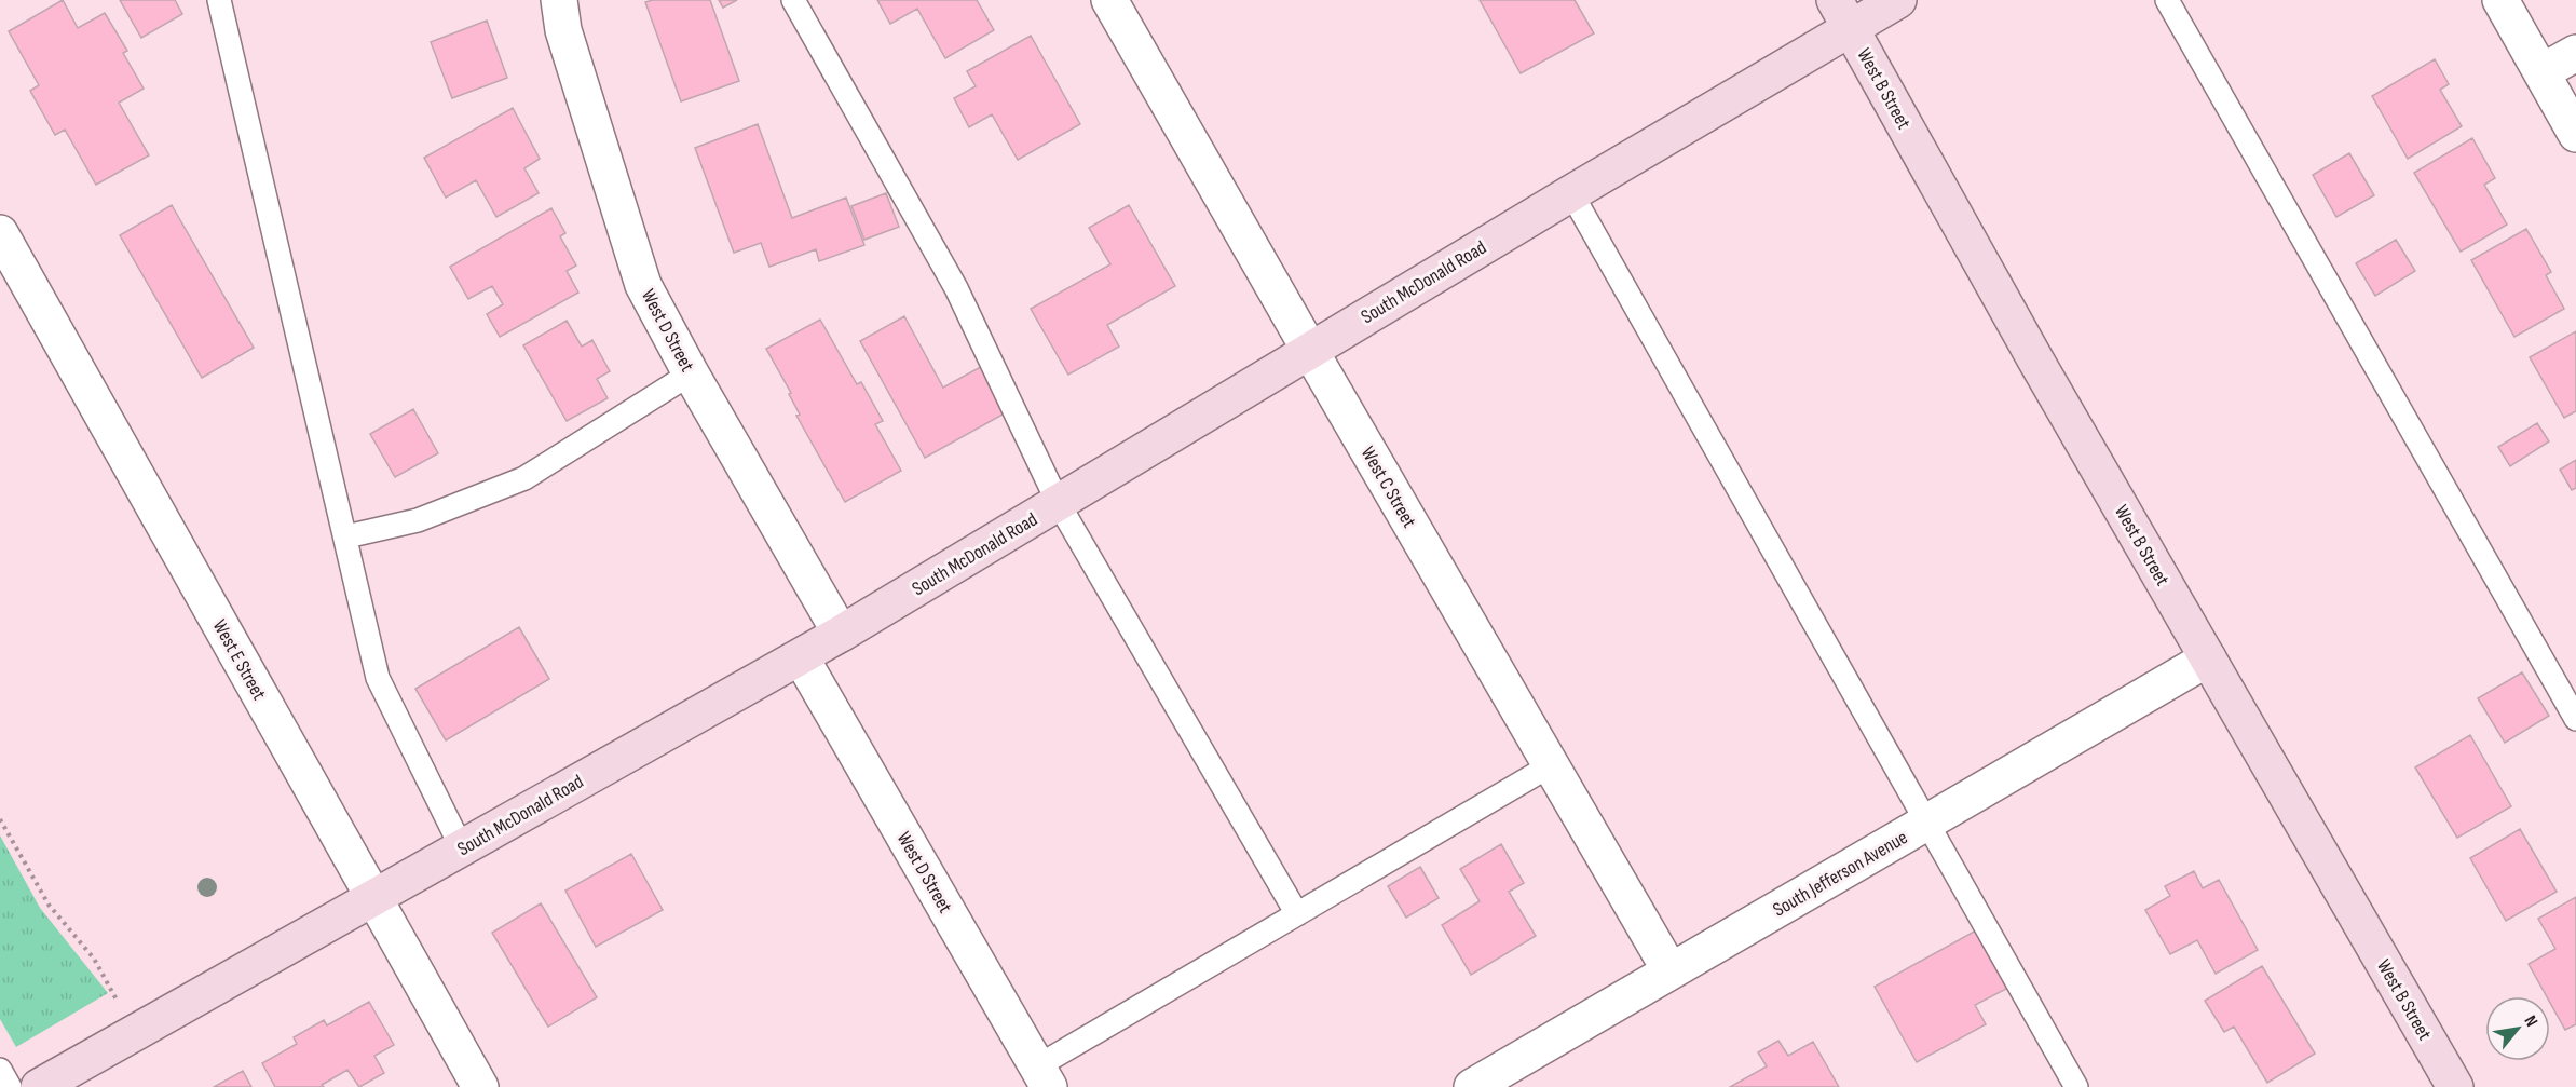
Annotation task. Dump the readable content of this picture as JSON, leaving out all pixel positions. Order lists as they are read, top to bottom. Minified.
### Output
{"streets":{"street":["West B Street","South McDonald Road","West D Street","West C Street","West E Street","South Jefferson Avenue"]},"crossings":[["West B Street","South McDonald Road"],["West B Street","South Jefferson Avenue"],["South McDonald Road","West D Street"],["South McDonald Road","West C Street"],["South McDonald Road","West E Street"],["West C Street","South Jefferson Avenue"]],"north":"top right"}
